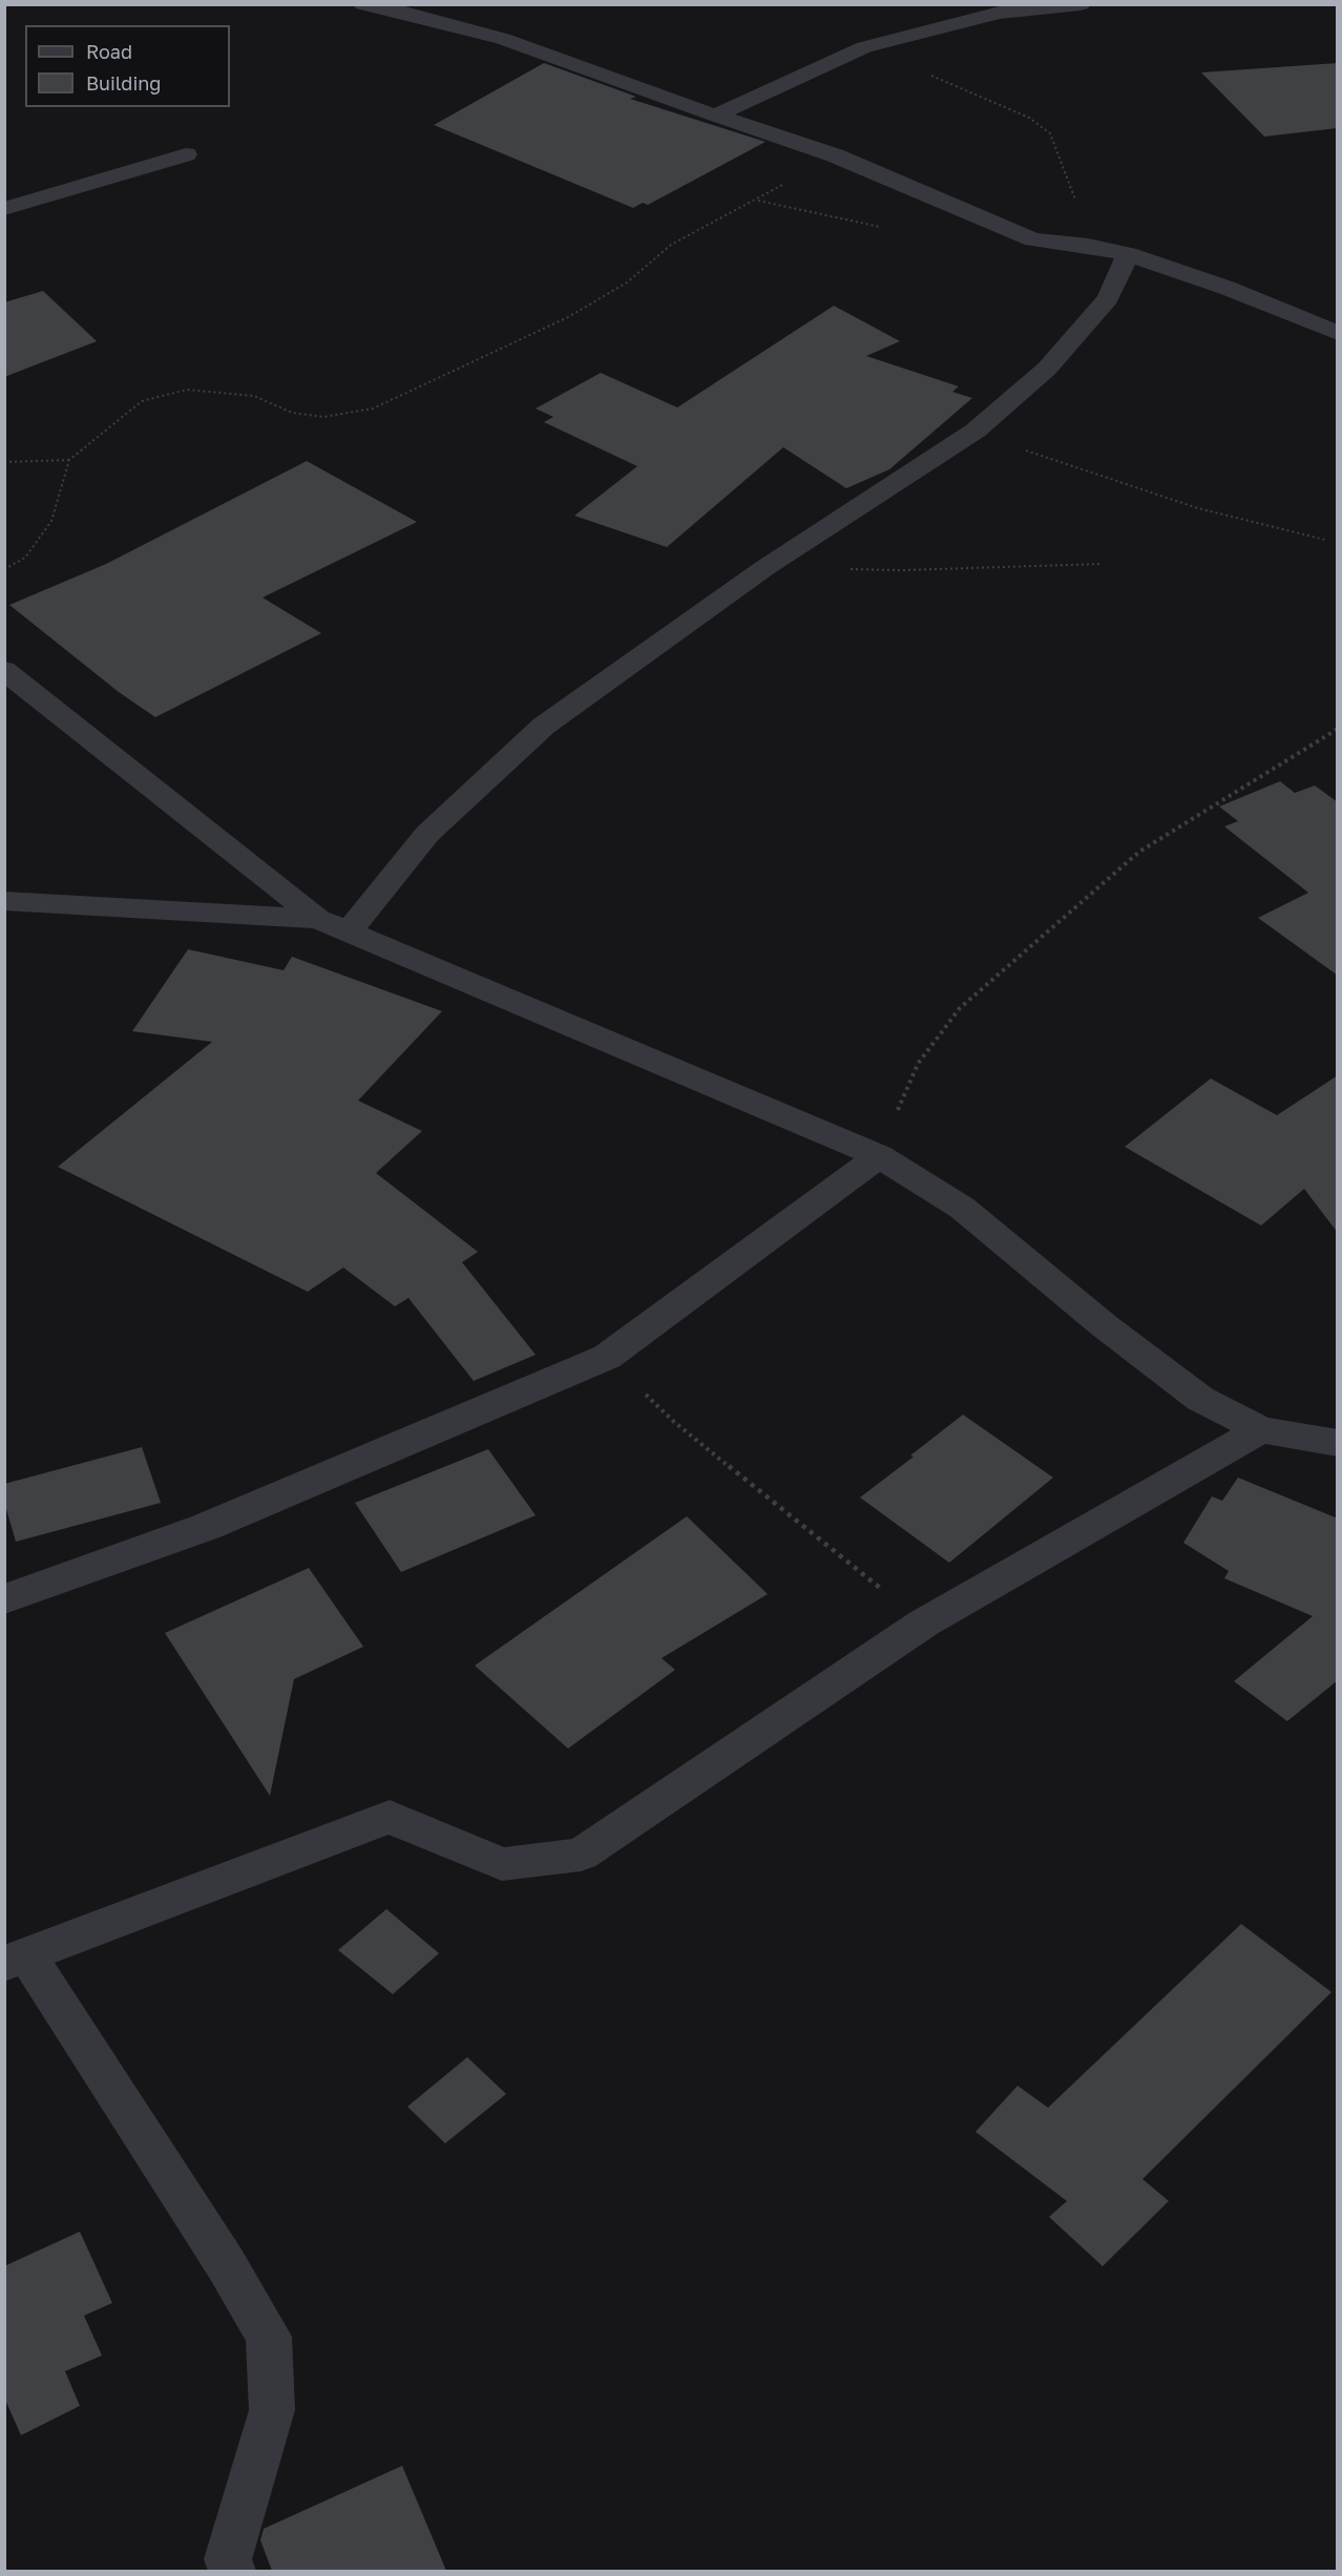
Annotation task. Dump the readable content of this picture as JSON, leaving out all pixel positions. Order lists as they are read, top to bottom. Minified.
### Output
{"legend":["Road","Building"]}
